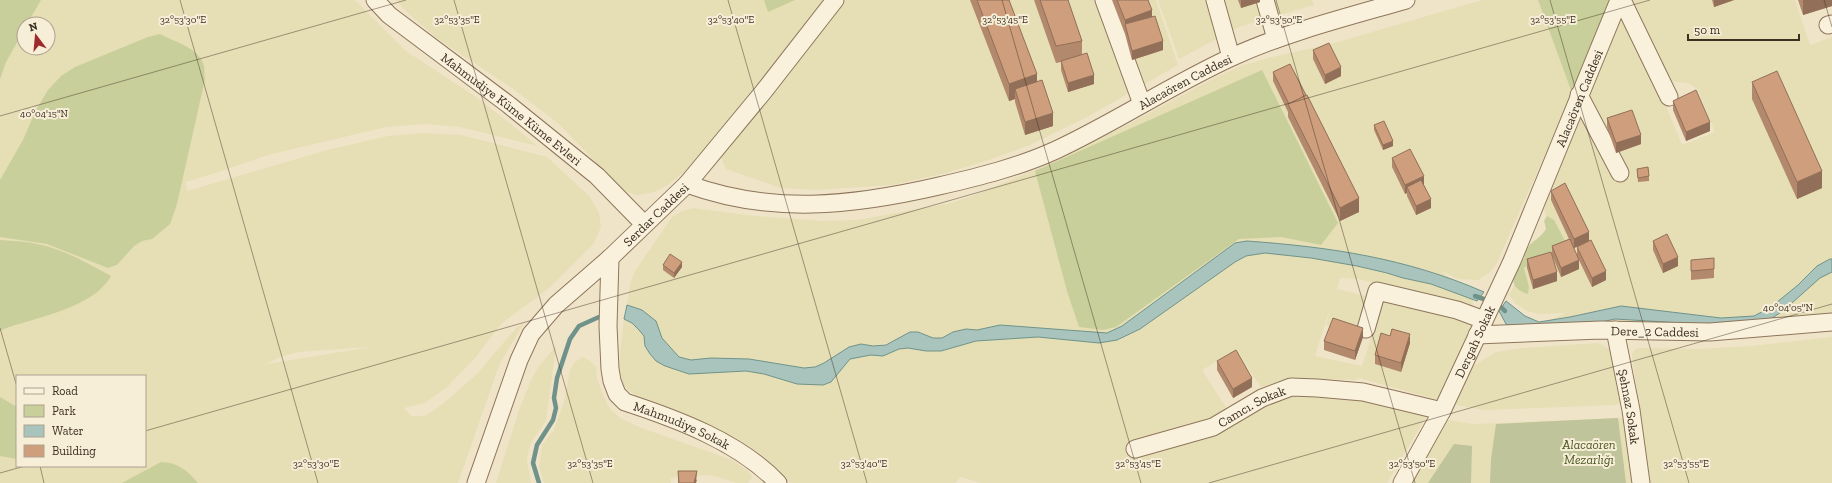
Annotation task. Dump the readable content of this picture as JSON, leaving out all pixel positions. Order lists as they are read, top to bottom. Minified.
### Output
{"streets":{"street":["Alacaören Caddesi","Mahmudiye Küme Küme Evleri","Serdar Caddesi","Dere_2 Caddesi","Dergah Sokak","Camcı. Sokak","Şehnaz Sokak","Mahmudiye Sokak"]},"crossings":[["Alacaören Caddesi","Serdar Caddesi"],["Alacaören Caddesi","Dergah Sokak"],["Mahmudiye Küme Küme Evleri","Serdar Caddesi"],["Serdar Caddesi","Mahmudiye Sokak"],["Dere_2 Caddesi","Dergah Sokak"],["Dere_2 Caddesi","Şehnaz Sokak"],["Dergah Sokak","Camcı. Sokak"]],"parks":["Alacaören Mezarlığı"],"legend":["Road","Park","Water","Building"],"scale_bar":"50 m","north":"top","coordinates":["32°53'30\"E","32°53'35\"E","32°53'40\"E","32°53'45\"E","32°53'50\"E","32°53'55\"E","40°04'15\"N","40°04'05\"N"]}
